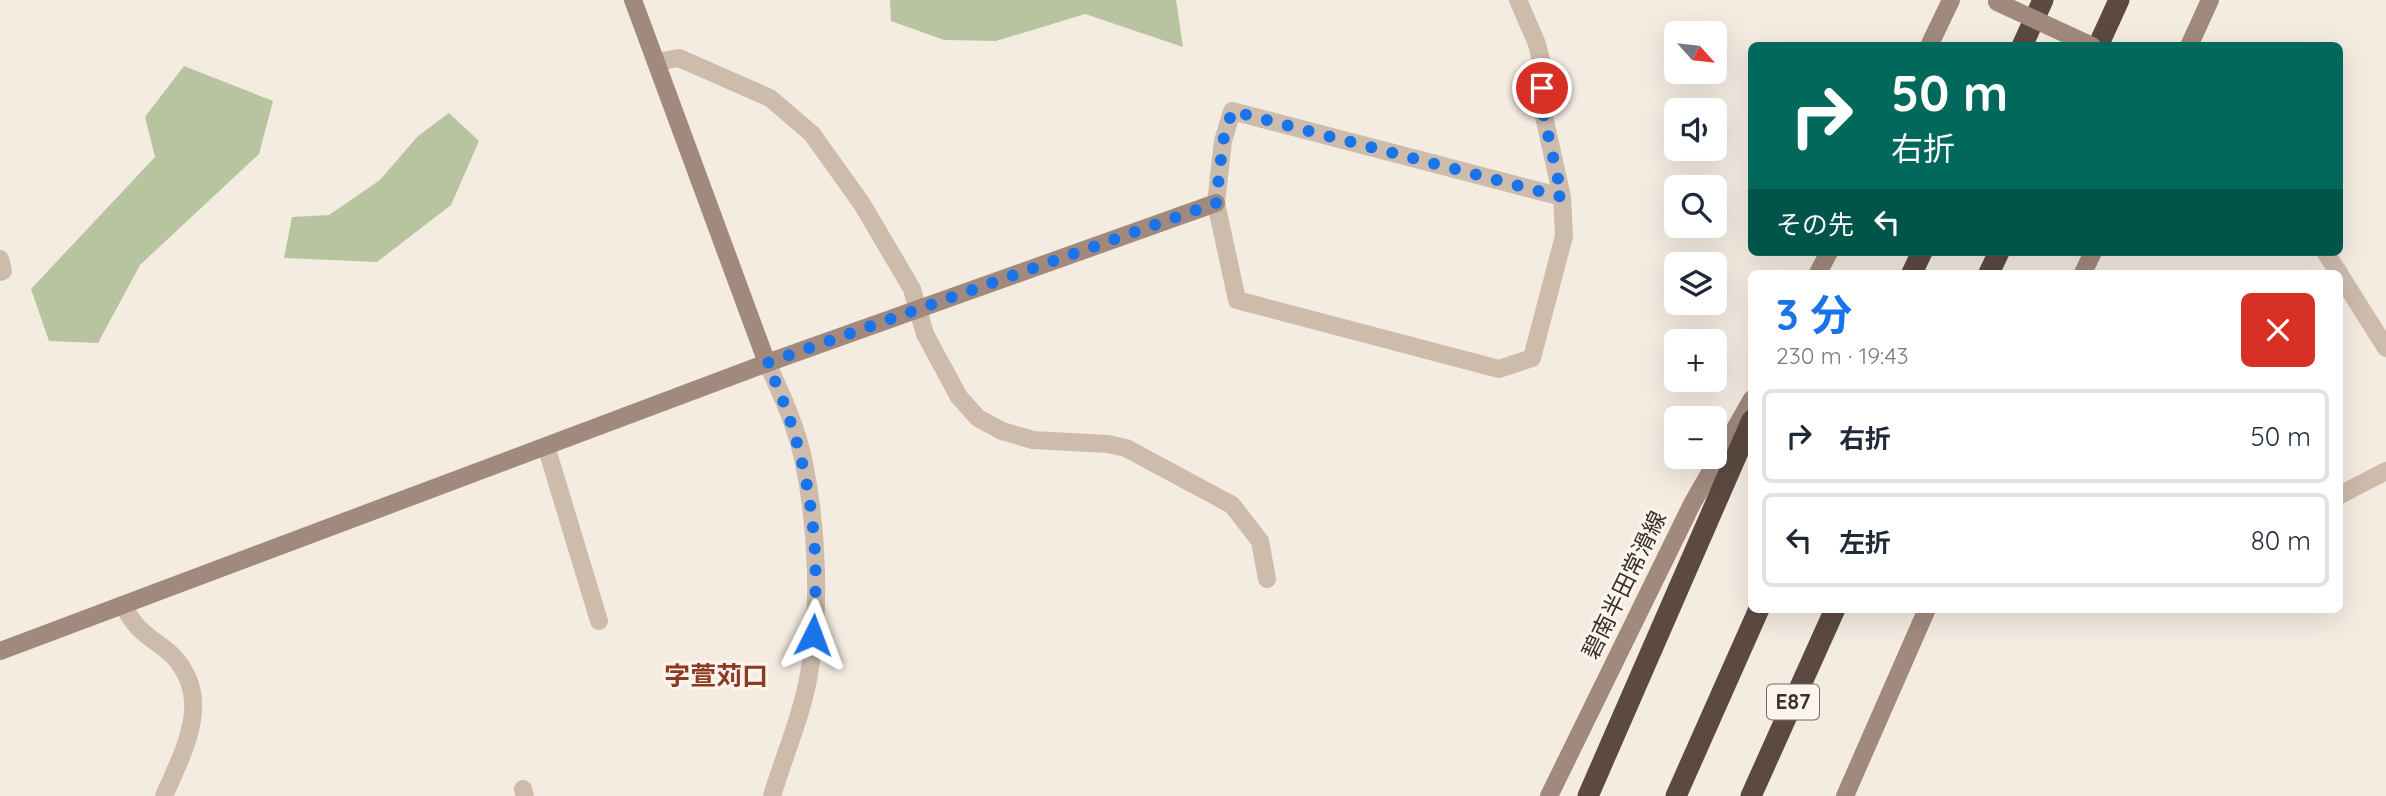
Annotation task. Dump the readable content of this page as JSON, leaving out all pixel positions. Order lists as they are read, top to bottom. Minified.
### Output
{"streets":{"highway":["E87"],"street":["碧南半田常滑線"]},"districts":["字萱苅口"],"north":"bottom right","page":{"map_buttons":["+","−"],"turn":["50 m","右折"],"then":"その先","heading":["3 分","230 m · 19:43"],"list":[{"name":"右折","value":"50 m"},{"name":"左折","value":"80 m"}]}}
